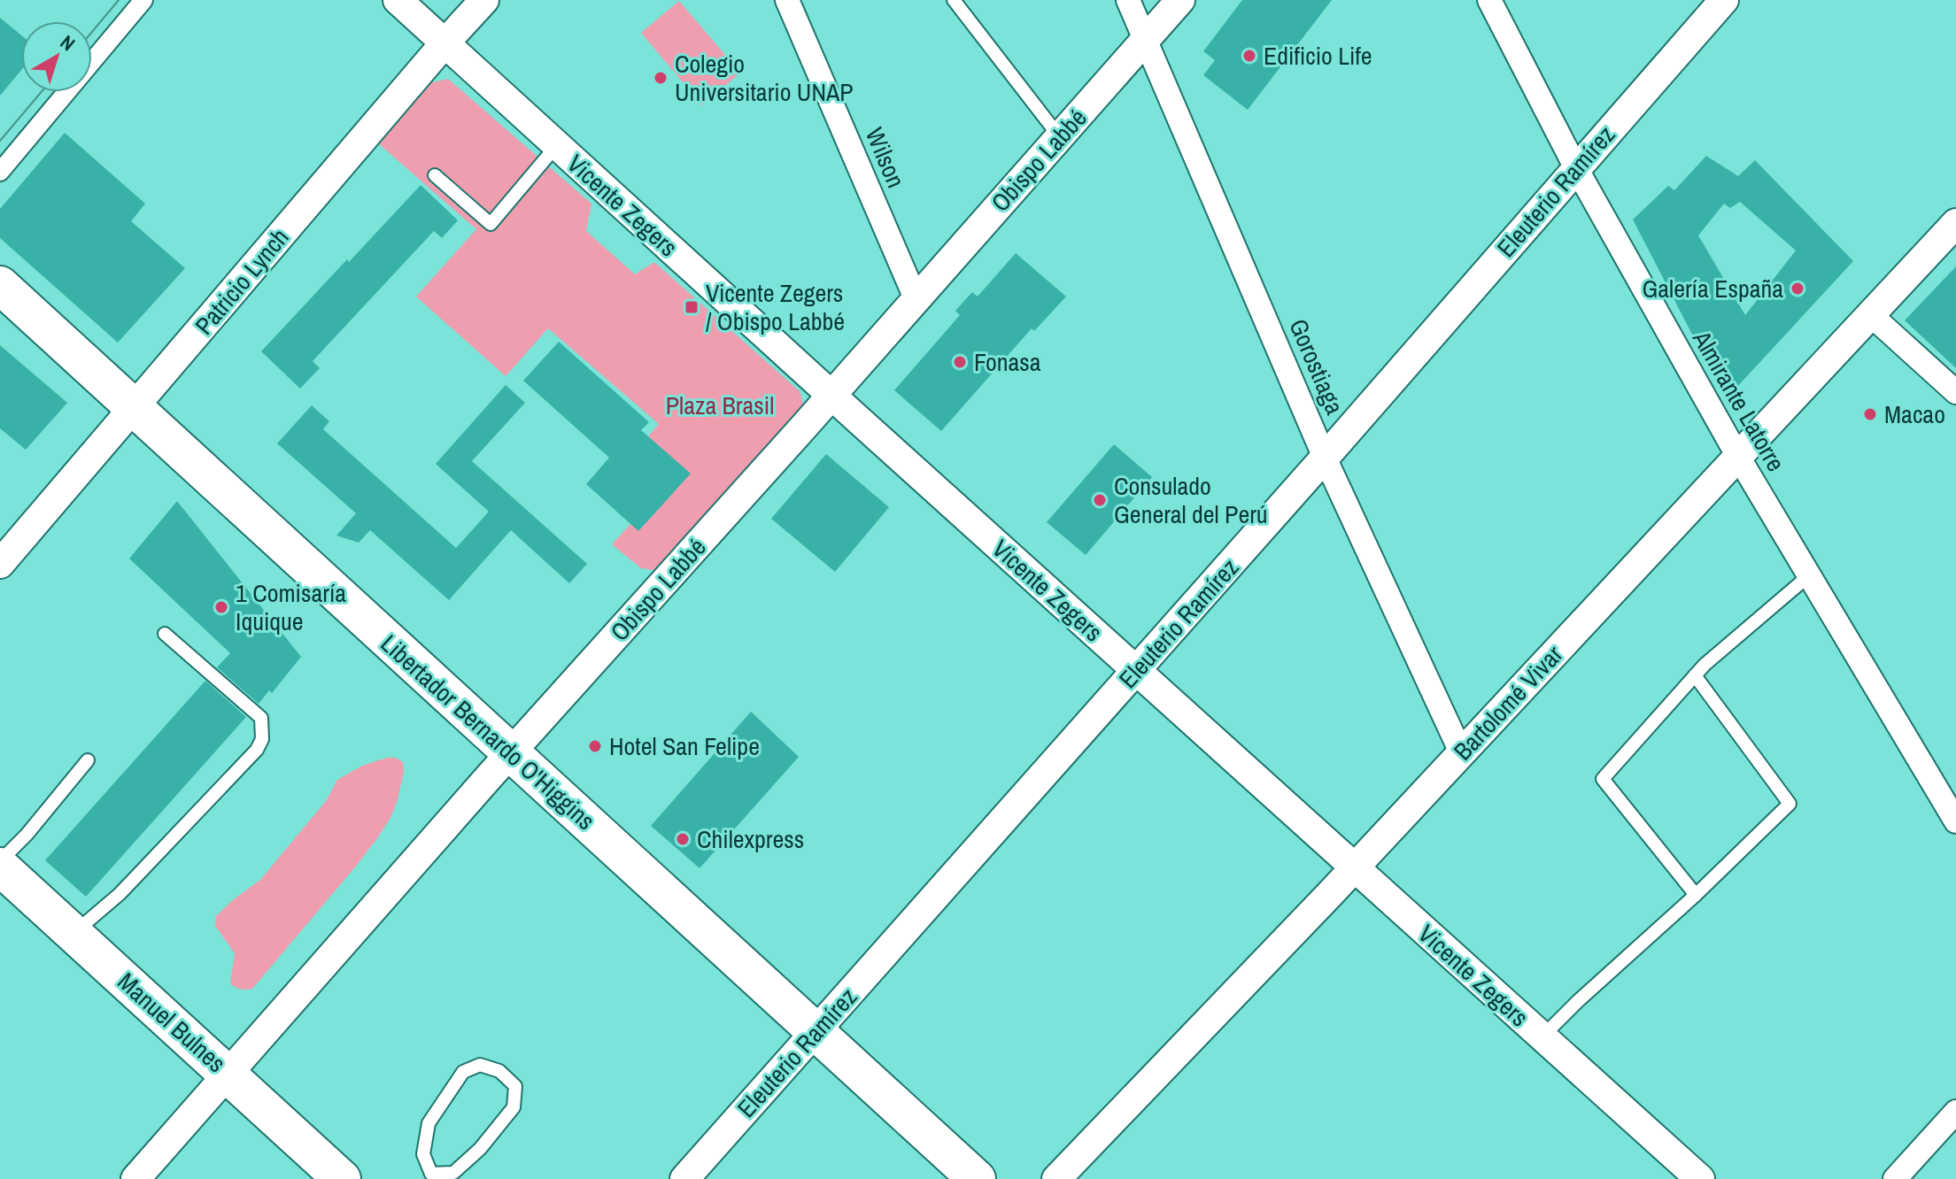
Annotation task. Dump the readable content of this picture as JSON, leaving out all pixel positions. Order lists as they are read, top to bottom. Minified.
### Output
{"streets":{"main road":["Libertador Bernardo O'Higgins","Manuel Bulnes"],"street":["Wilson","Obispo Labbé","Eleuterio Ramírez","Vicente Zegers","Patricio Lynch","Gorostiaga","Almirante Latorre","Bartolomé Vivar"]},"crossings":[["Wilson","Obispo Labbé"],["Obispo Labbé","Vicente Zegers"],["Obispo Labbé","Gorostiaga"],["Obispo Labbé","Libertador Bernardo O'Higgins"],["Obispo Labbé","Manuel Bulnes"],["Eleuterio Ramírez","Vicente Zegers"],["Eleuterio Ramírez","Gorostiaga"],["Eleuterio Ramírez","Almirante Latorre"],["Eleuterio Ramírez","Libertador Bernardo O'Higgins"],["Vicente Zegers","Patricio Lynch"],["Vicente Zegers","Bartolomé Vivar"],["Patricio Lynch","Libertador Bernardo O'Higgins"],["Gorostiaga","Bartolomé Vivar"],["Almirante Latorre","Bartolomé Vivar"]],"parks":["Plaza Brasil"],"places":{"other":["Edificio Life","Colegio Universitario UNAP","Galería España","Fonasa","Macao","Consulado General del Perú","1 Comisaría Iquique","Hotel San Felipe","Chilexpress"],"transit":["Vicente Zegers / Obispo Labbé"]},"north":"top right"}
